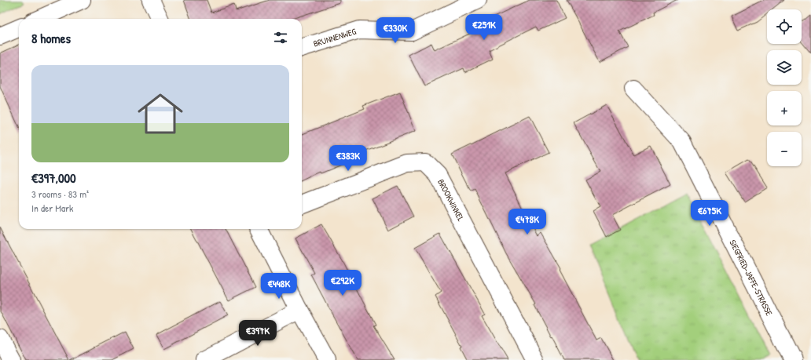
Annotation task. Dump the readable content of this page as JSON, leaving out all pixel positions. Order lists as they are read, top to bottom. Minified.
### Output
{"streets":{"street":["BRUNNENWEG","BROOKWINKEL","SIEGFRIED-JAFFE-STRASSE"]},"page":{"map_buttons":["+","−"],"price":["€251K","€330K","€383K","€675K","€478K","€292K","€448K","€397K"],"heading":"8 homes","list":[{"name":"€397,000","note":"3 rooms · 83 m² · In der Mark"}]}}
